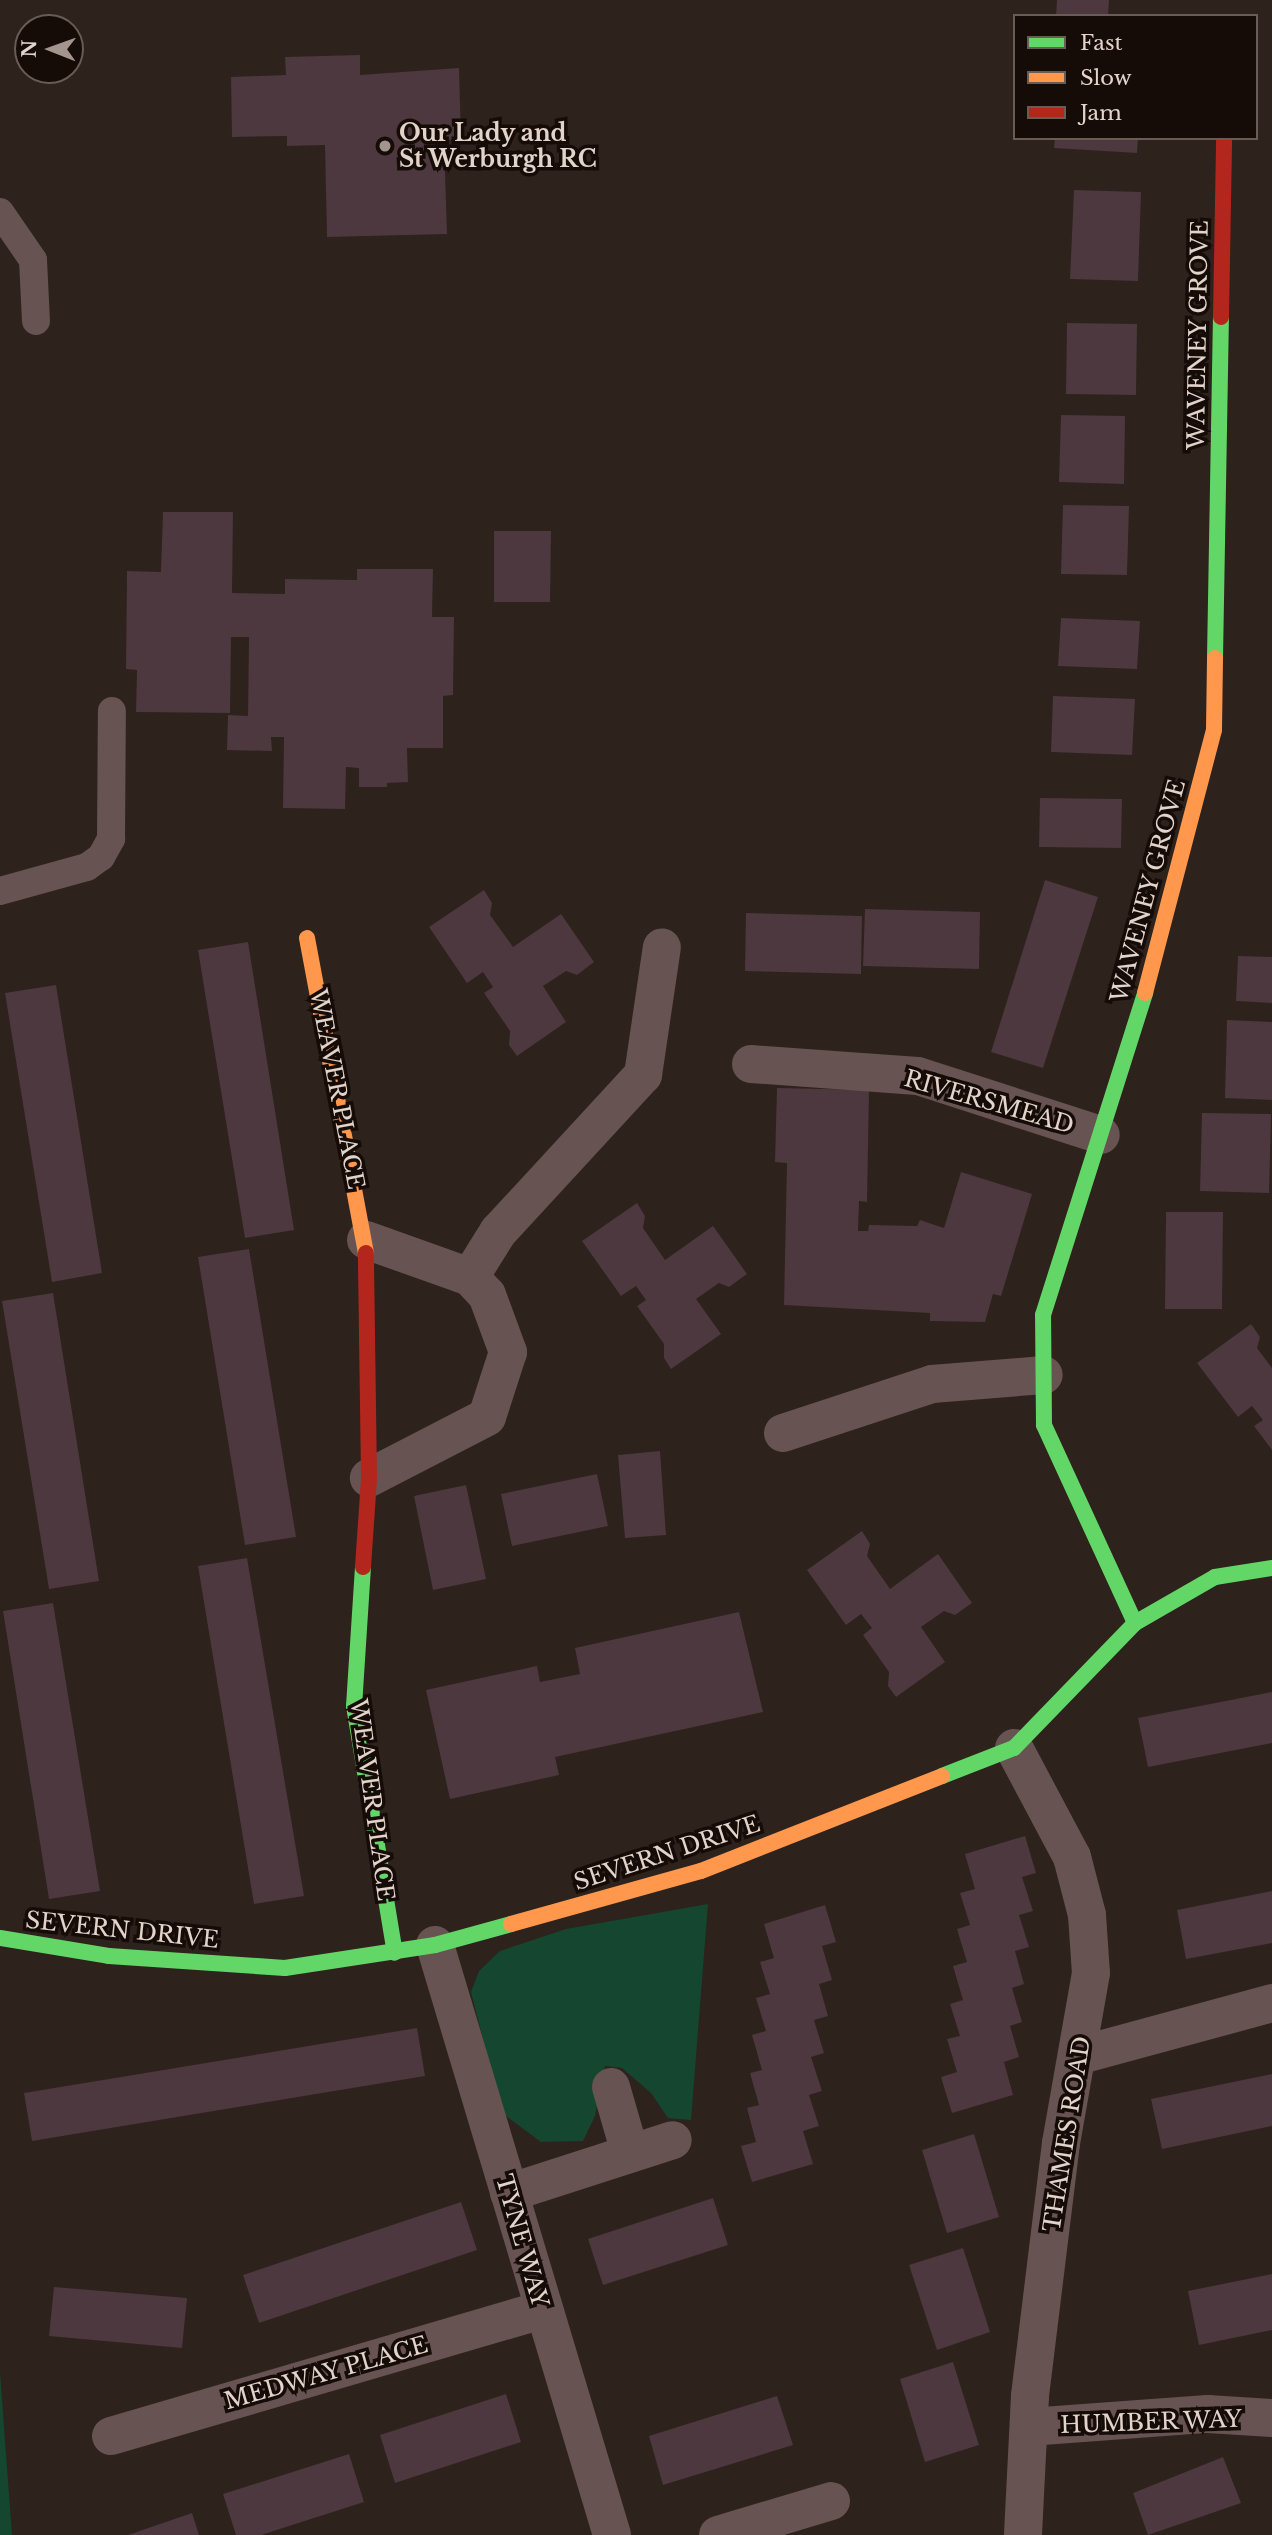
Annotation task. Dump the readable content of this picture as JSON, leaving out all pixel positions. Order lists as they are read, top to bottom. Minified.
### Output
{"streets":{"street":["WAVENEY GROVE","WEAVER PLACE","RIVERSMEAD","SEVERN DRIVE","THAMES ROAD","TYNE WAY","MEDWAY PLACE","HUMBER WAY"]},"crossings":[["WAVENEY GROVE","RIVERSMEAD"],["WAVENEY GROVE","SEVERN DRIVE"],["WEAVER PLACE","SEVERN DRIVE"],["SEVERN DRIVE","THAMES ROAD"],["SEVERN DRIVE","TYNE WAY"],["THAMES ROAD","HUMBER WAY"],["TYNE WAY","MEDWAY PLACE"]],"places":["Our Lady and St Werburgh RC"],"legend":["Fast","Slow","Jam"],"north":"left"}
